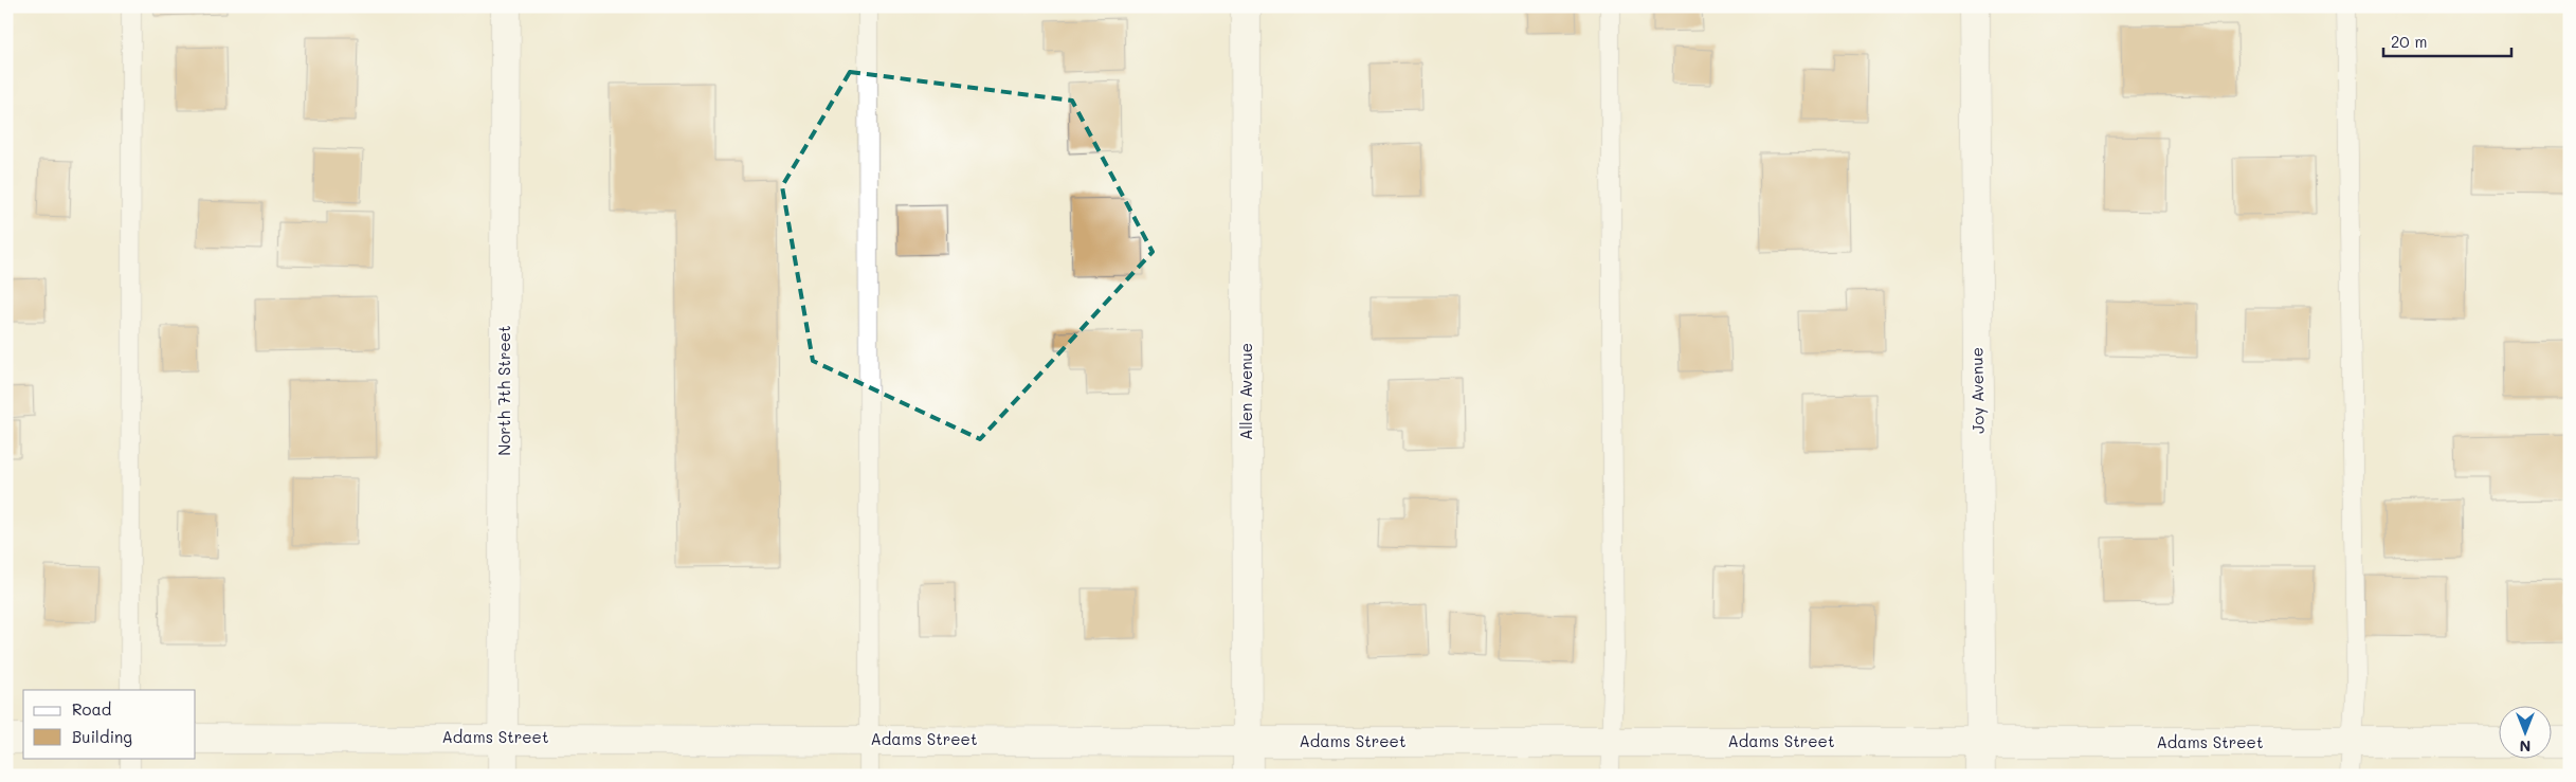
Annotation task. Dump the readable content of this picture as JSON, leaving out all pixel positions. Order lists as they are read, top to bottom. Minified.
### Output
{"streets":{"street":["North 7th Street","Joy Avenue","Allen Avenue","Adams Street"]},"crossings":[["North 7th Street","Adams Street"],["Joy Avenue","Adams Street"],["Allen Avenue","Adams Street"]],"legend":["Road","Building"],"scale_bar":"20 m","north":"bottom"}
